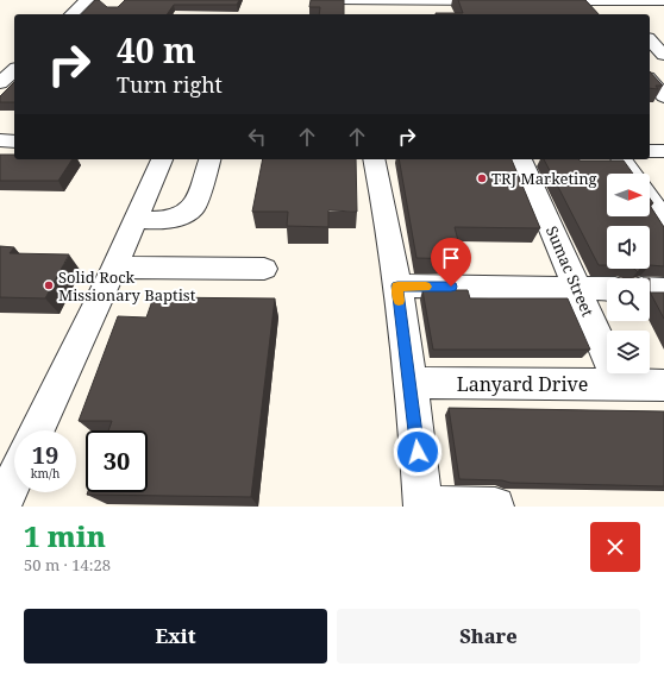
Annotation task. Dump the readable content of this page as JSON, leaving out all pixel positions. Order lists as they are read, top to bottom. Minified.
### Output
{"streets":{"street":["Sumac Street","Lanyard Drive"]},"crossings":[["Sumac Street","Lanyard Drive"]],"places":["TRJ Marketing","Solid Rock Missionary Baptist"],"north":"right","page":{"turn":["40 m","Turn right"],"speed":"19 km/h","limit":"30","heading":["1 min","50 m · 14:28"],"buttons":["Exit","Share"]}}
